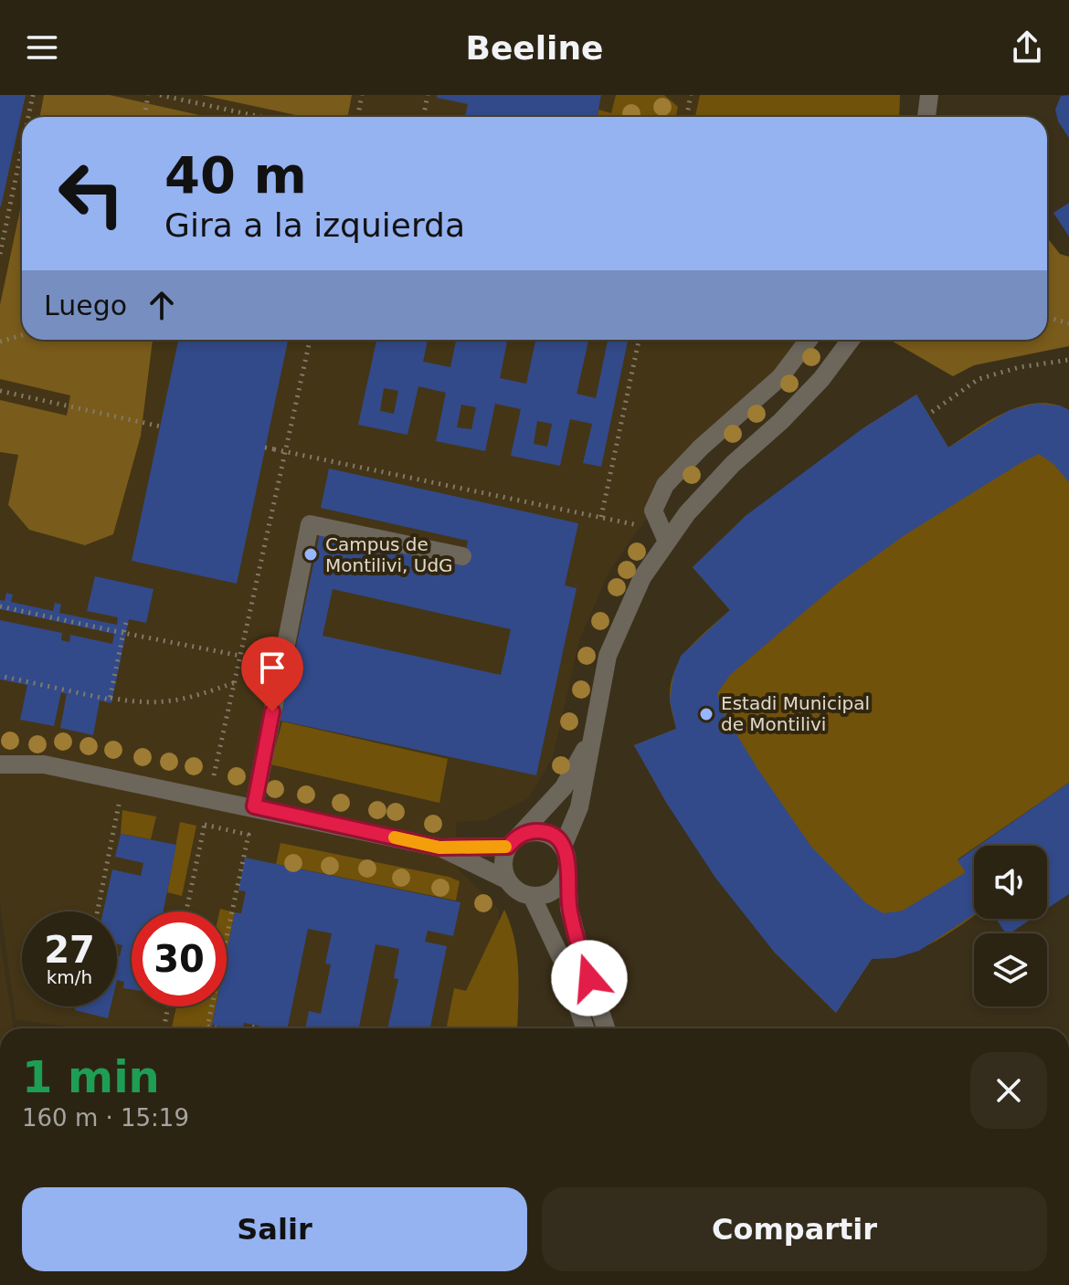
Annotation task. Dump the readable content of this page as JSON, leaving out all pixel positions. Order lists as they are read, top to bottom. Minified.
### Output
{"places":["Campus de Montilivi, UdG","Estadi Municipal de Montilivi"],"page":{"header":"Beeline","turn":["40 m","Gira a la izquierda"],"then":"Luego","speed":"27 km/h","limit":"30","heading":["1 min","160 m · 15:19"],"buttons":["Salir","Compartir"]}}
